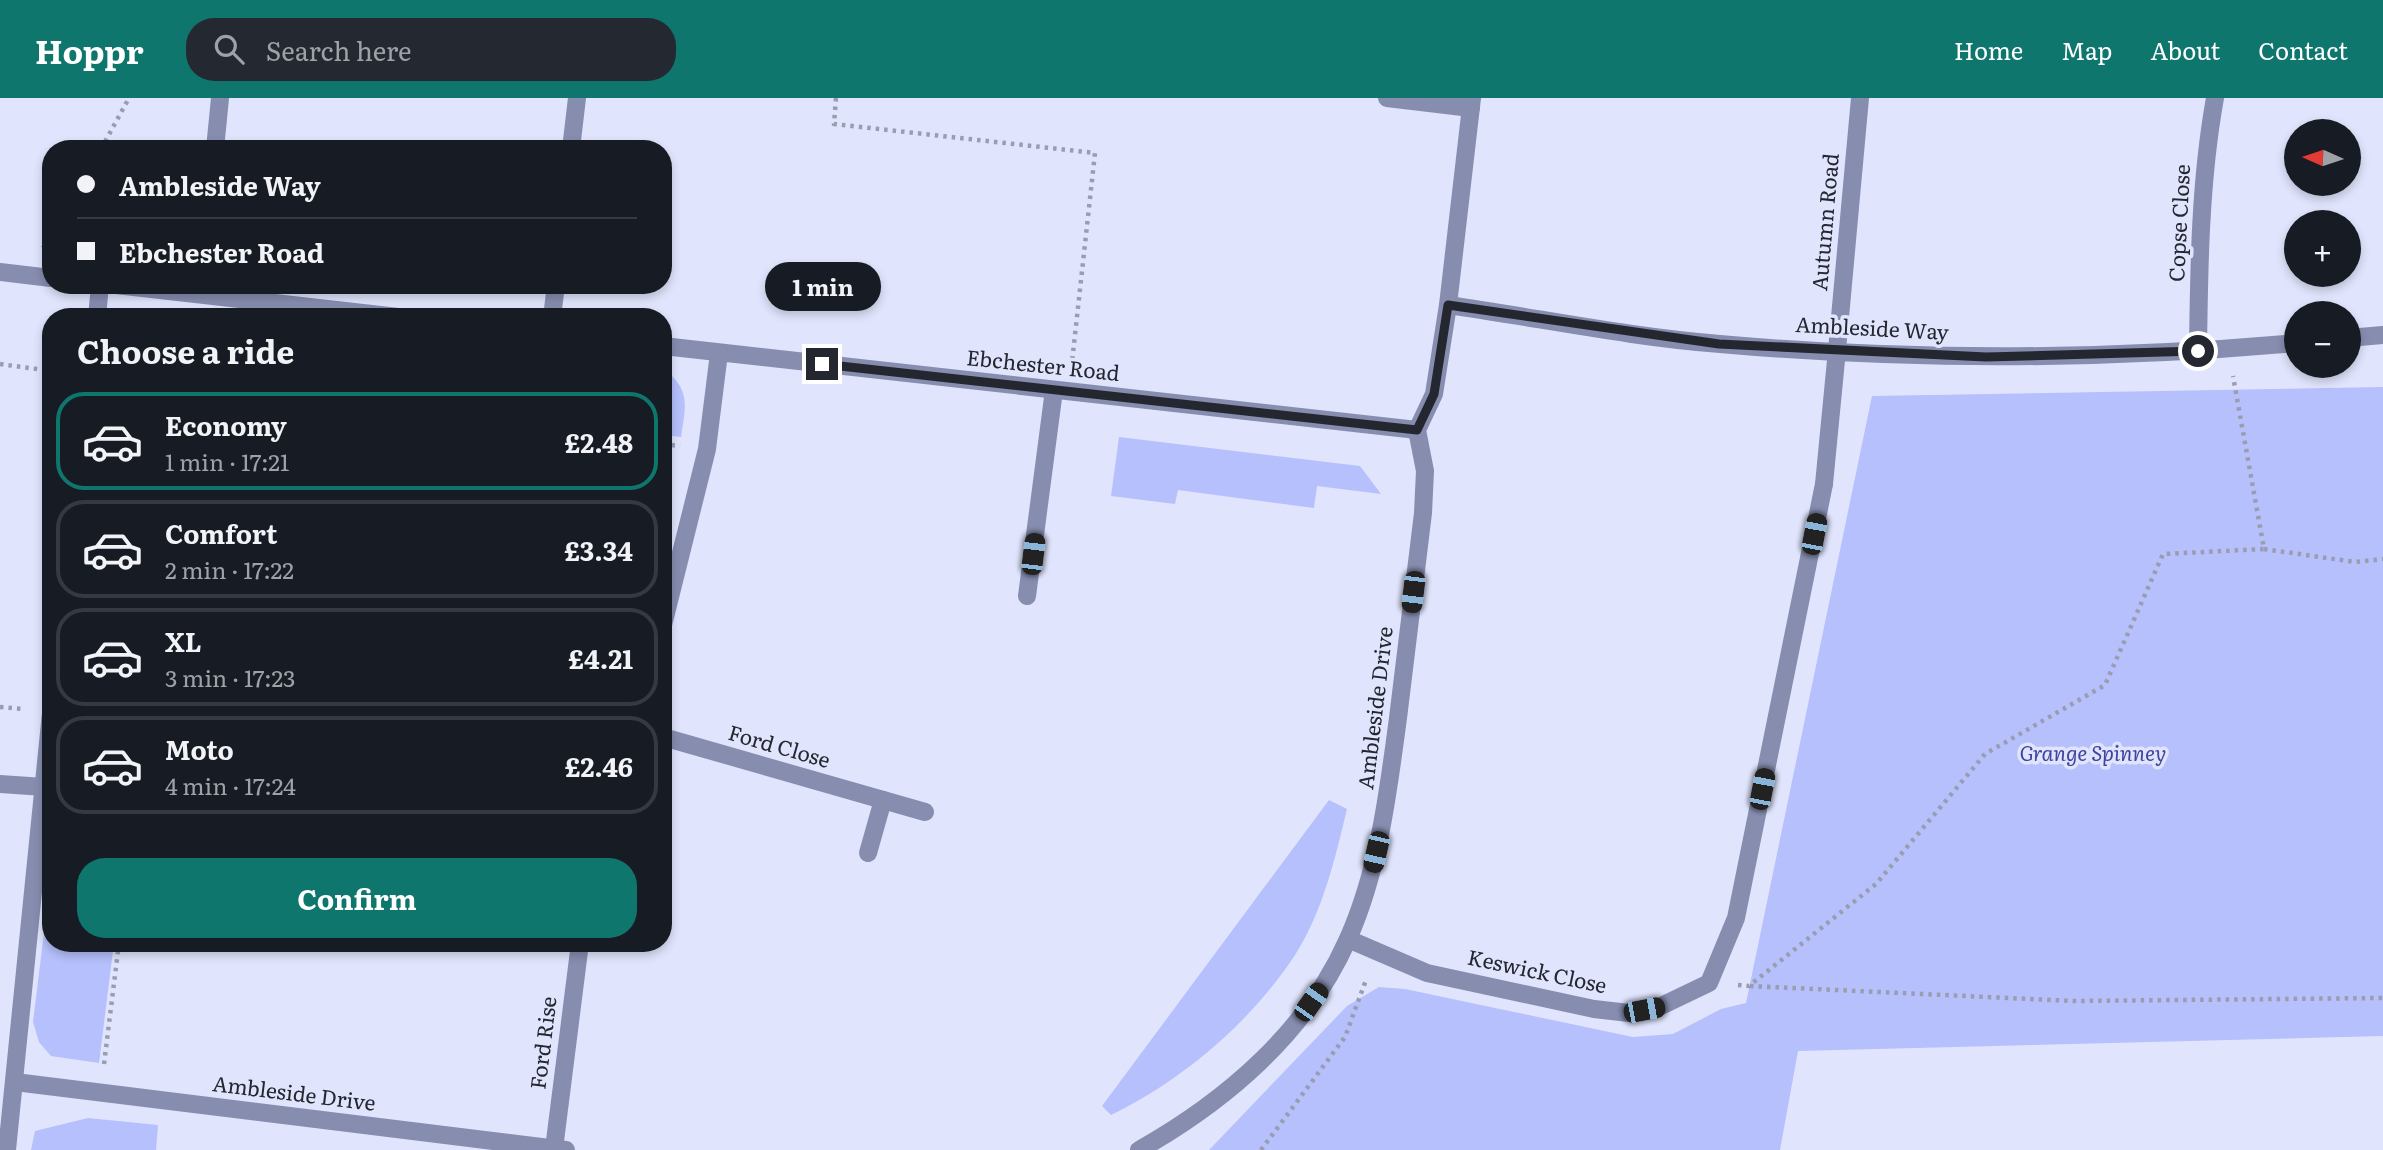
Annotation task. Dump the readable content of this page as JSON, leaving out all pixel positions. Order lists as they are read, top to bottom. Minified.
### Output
{"streets":{"street":["Autumn Road","Copse Close","Ambleside Way","Ebchester Road","Ambleside Drive","Ford Close","Keswick Close","Ford Rise"]},"crossings":[["Autumn Road","Ambleside Way"],["Autumn Road","Keswick Close"],["Copse Close","Ambleside Way"],["Ebchester Road","Ambleside Drive"],["Ambleside Drive","Keswick Close"],["Ambleside Drive","Ford Rise"]],"parks":["Grange Spinney"],"north":"left","page":{"header":"Hoppr","search":"Search here","nav":["Home","Map","About","Contact"],"map_buttons":["+","−"],"banner":["Ambleside Way","Ebchester Road"],"bubble":"1 min","heading":"Choose a ride","list":[{"name":"Economy","note":"1 min · 17:21","value":"£2.48"},{"name":"Comfort","note":"2 min · 17:22","value":"£3.34"},{"name":"XL","note":"3 min · 17:23","value":"£4.21"},{"name":"Moto","note":"4 min · 17:24","value":"£2.46"}],"buttons":"Confirm"}}
